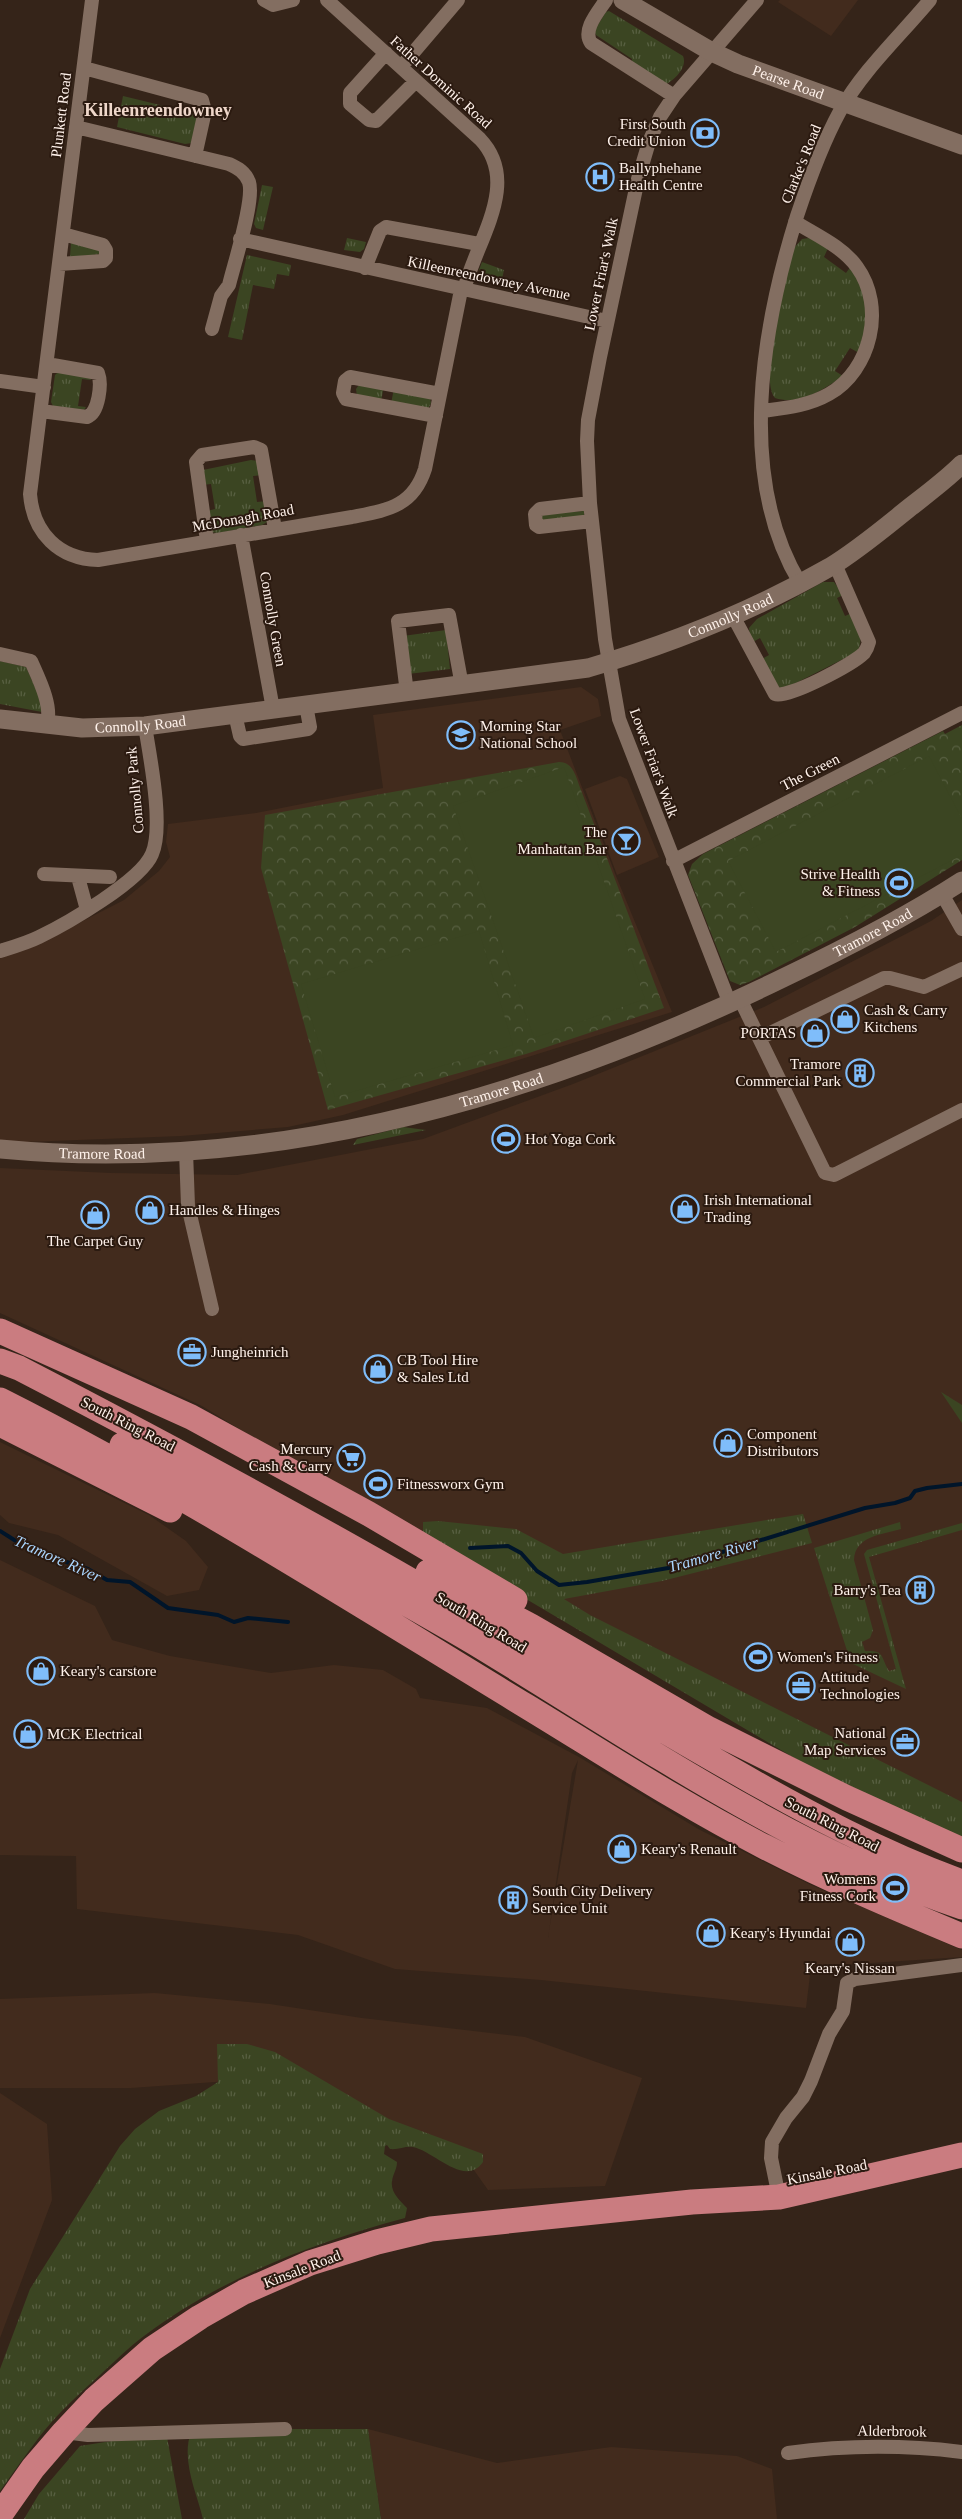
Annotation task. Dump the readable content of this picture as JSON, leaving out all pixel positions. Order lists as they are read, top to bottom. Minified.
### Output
{"streets":{"highway":["South Ring Road","Kinsale Road"],"street":["Father Dominic Road","Pearse Road","Plunkett Road","Clarke's Road","Lower Friar's Walk","Killeenreendowney Avenue","McDonagh Road","Connolly Road","Connolly Green","The Green","Connolly Park","Tramore Road","Alderbrook"]},"crossings":[["Father Dominic Road","Killeenreendowney Avenue"],["Father Dominic Road","McDonagh Road"],["Pearse Road","Clarke's Road"],["Pearse Road","Lower Friar's Walk"],["Plunkett Road","McDonagh Road"],["Clarke's Road","Connolly Road"],["Lower Friar's Walk","Killeenreendowney Avenue"],["Lower Friar's Walk","Connolly Road"],["Lower Friar's Walk","The Green"],["Lower Friar's Walk","Tramore Road"],["Killeenreendowney Avenue","McDonagh Road"],["McDonagh Road","Connolly Green"],["Connolly Road","Connolly Green"],["Connolly Road","Connolly Park"]],"districts":["Killeenreendowney"],"water":["Tramore River"],"places":{"bank":["First South Credit Union"],"hospital":["Ballyphehane Health Centre"],"school or university":["Morning Star National School"],"bar":["The Manhattan Bar"],"sports":["Strive Health & Fitness","Hot Yoga Cork","Fitnessworx Gym","Women's Fitness","Womens Fitness Cork"],"shop":["Cash & Carry Kitchens","PORTAS","Irish International Trading","Handles & Hinges","The Carpet Guy","CB Tool Hire & Sales Ltd","Component Distributors","Keary's carstore","MCK Electrical","Keary's Renault","Keary's Hyundai","Keary's Nissan"],"building":["Tramore Commercial Park","Barry's Tea","South City Delivery Service Unit"],"office":["Jungheinrich","Attitude Technologies","National Map Services"],"supermarket":["Mercury Cash & Carry"]}}
